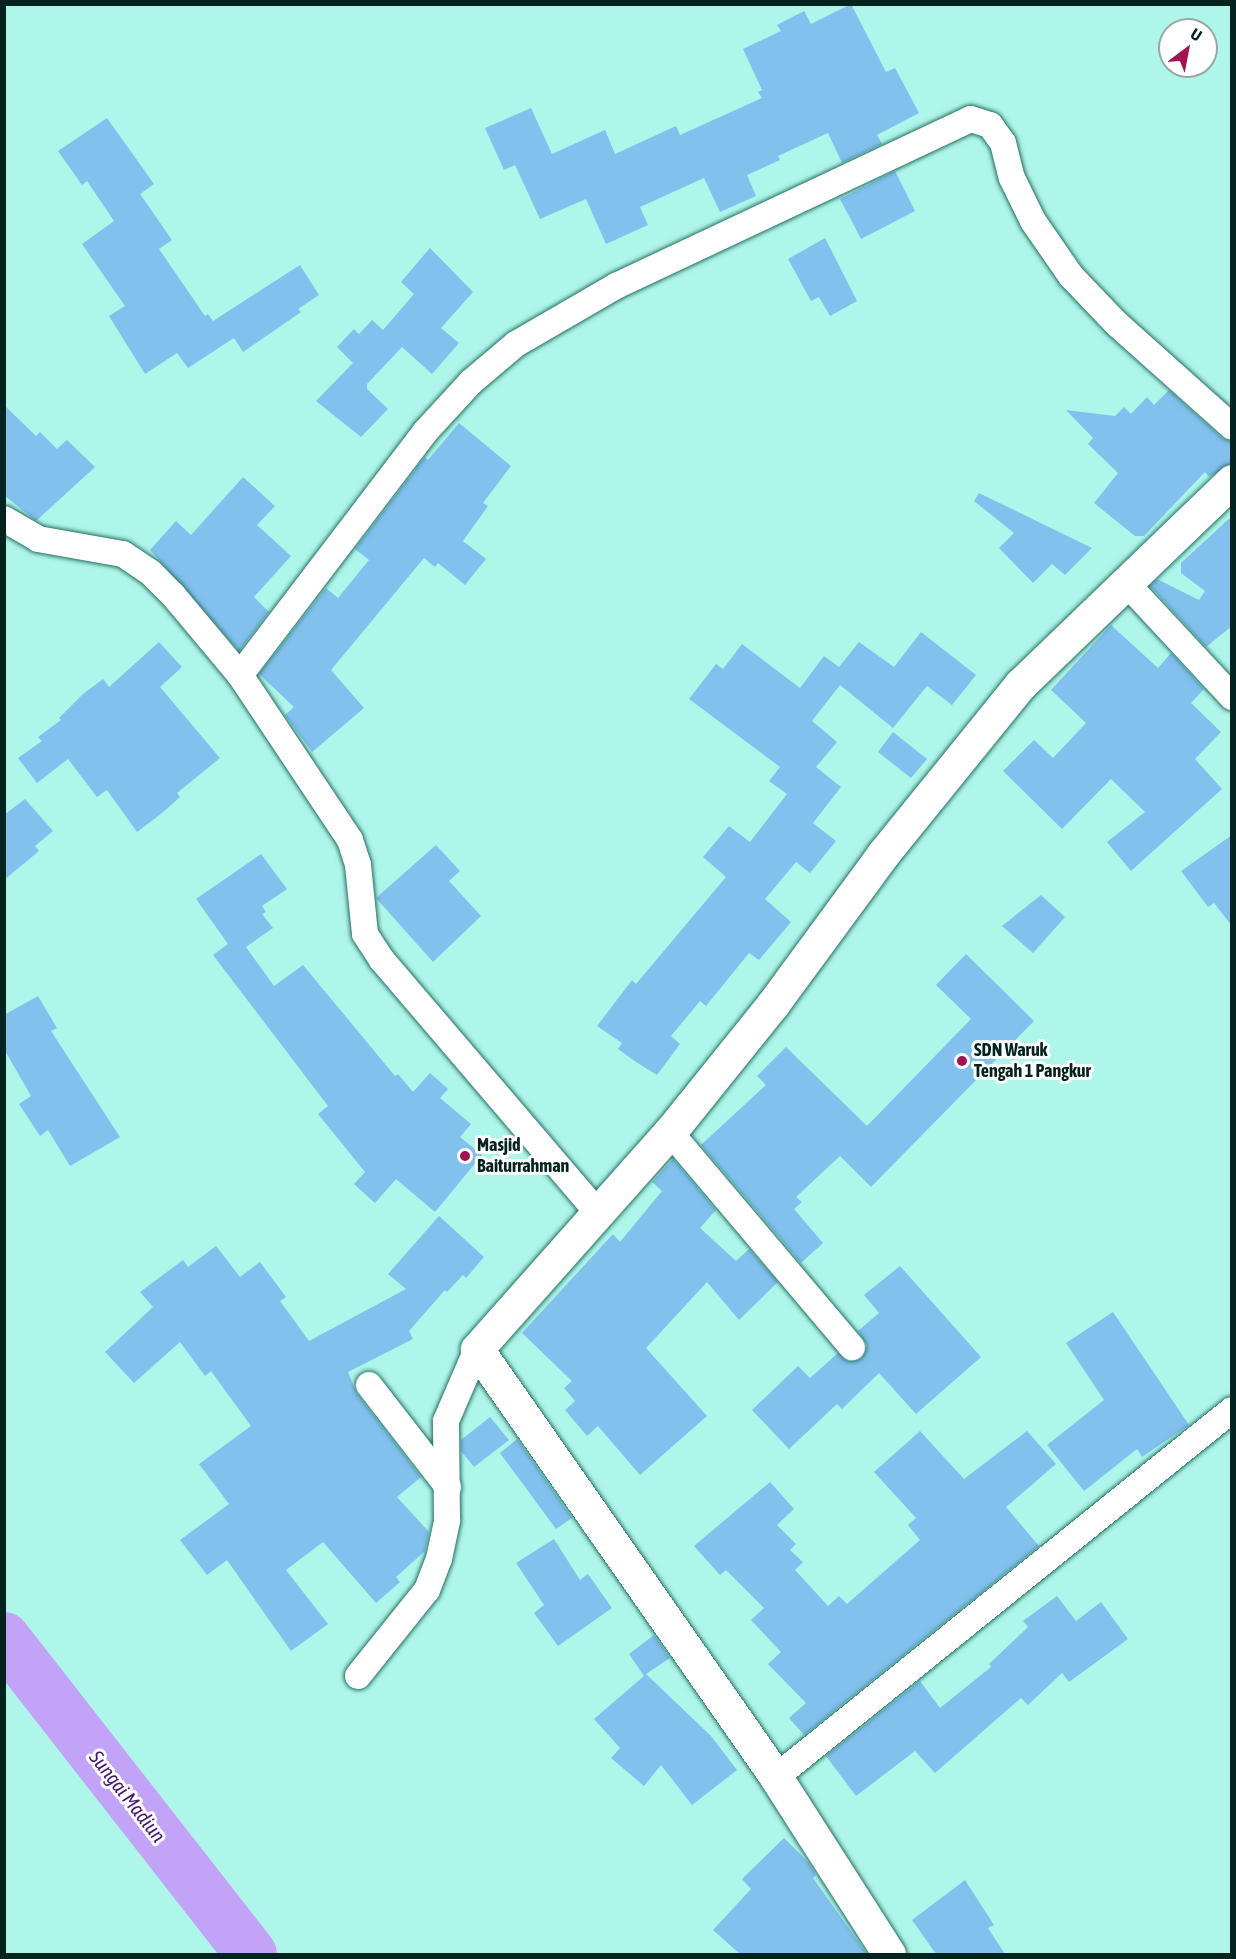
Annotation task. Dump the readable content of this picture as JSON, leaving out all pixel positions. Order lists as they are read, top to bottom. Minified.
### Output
{"water":["Sungai Madiun"],"places":["SDN Waruk Tengah 1 Pangkur","Masjid Baiturrahman"],"north":"top right"}
